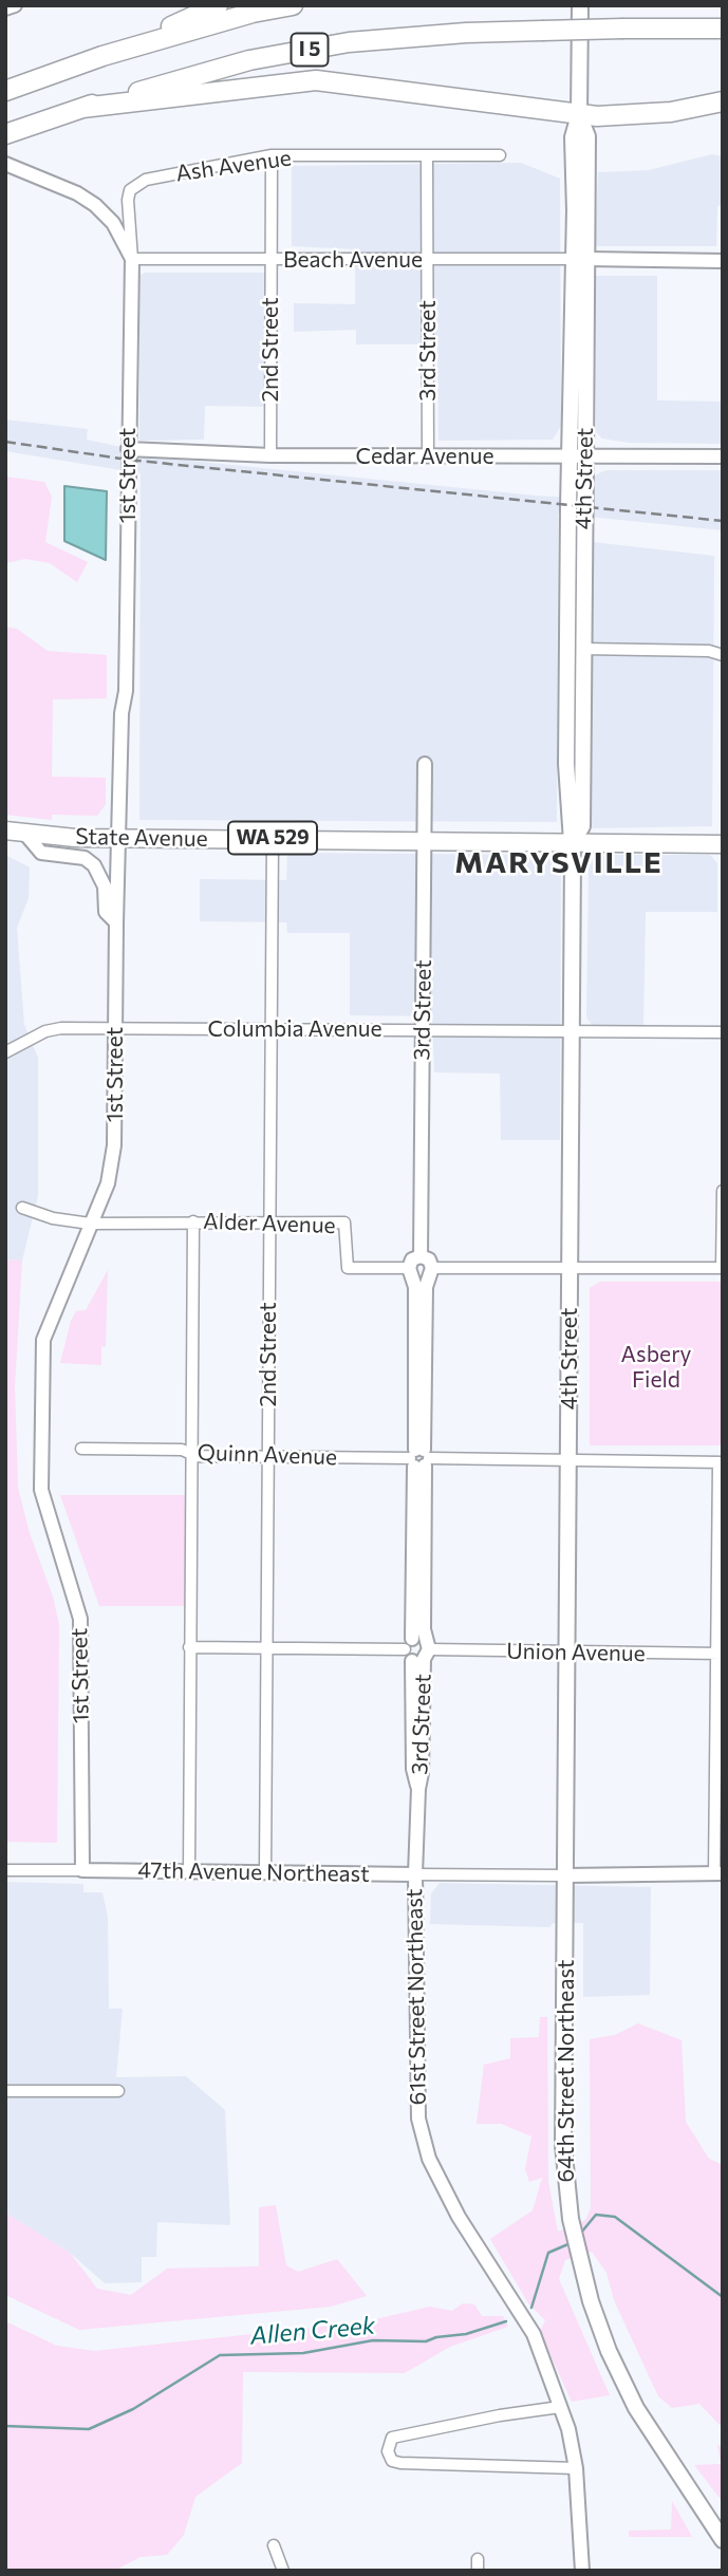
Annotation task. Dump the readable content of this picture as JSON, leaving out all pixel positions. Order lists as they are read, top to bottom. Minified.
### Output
{"streets":{"highway":["I 5"],"main road":["4th Street","State Avenue","WA 529","64th Street Northeast"],"street":["Ash Avenue","Beach Avenue","2nd Street","3rd Street","Cedar Avenue","1st Street","Columbia Avenue","Alder Avenue","Quinn Avenue","Union Avenue","47th Avenue Northeast","61st Street Northeast"]},"crossings":[["Ash Avenue","Beach Avenue"],["Ash Avenue","2nd Street"],["Ash Avenue","3rd Street"],["Ash Avenue","1st Street"],["Beach Avenue","2nd Street"],["Beach Avenue","3rd Street"],["Beach Avenue","1st Street"],["Beach Avenue","4th Street"],["2nd Street","Cedar Avenue"],["2nd Street","State Avenue"],["2nd Street","Columbia Avenue"],["2nd Street","Alder Avenue"],["2nd Street","Quinn Avenue"],["2nd Street","Union Avenue"],["2nd Street","47th Avenue Northeast"],["3rd Street","Cedar Avenue"],["3rd Street","State Avenue"],["3rd Street","Columbia Avenue"],["3rd Street","Alder Avenue"],["3rd Street","Quinn Avenue"],["3rd Street","Union Avenue"],["3rd Street","47th Avenue Northeast"],["3rd Street","61st Street Northeast"],["Cedar Avenue","1st Street"],["Cedar Avenue","4th Street"],["1st Street","State Avenue"],["1st Street","Columbia Avenue"],["1st Street","Alder Avenue"],["1st Street","47th Avenue Northeast"],["4th Street","State Avenue"],["4th Street","Columbia Avenue"],["4th Street","Quinn Avenue"],["4th Street","Union Avenue"],["4th Street","47th Avenue Northeast"],["4th Street","64th Street Northeast"],["47th Avenue Northeast","61st Street Northeast"],["47th Avenue Northeast","64th Street Northeast"]],"districts":["MARYSVILLE"],"water":["Allen Creek"],"parks":["Asbery Field"]}
